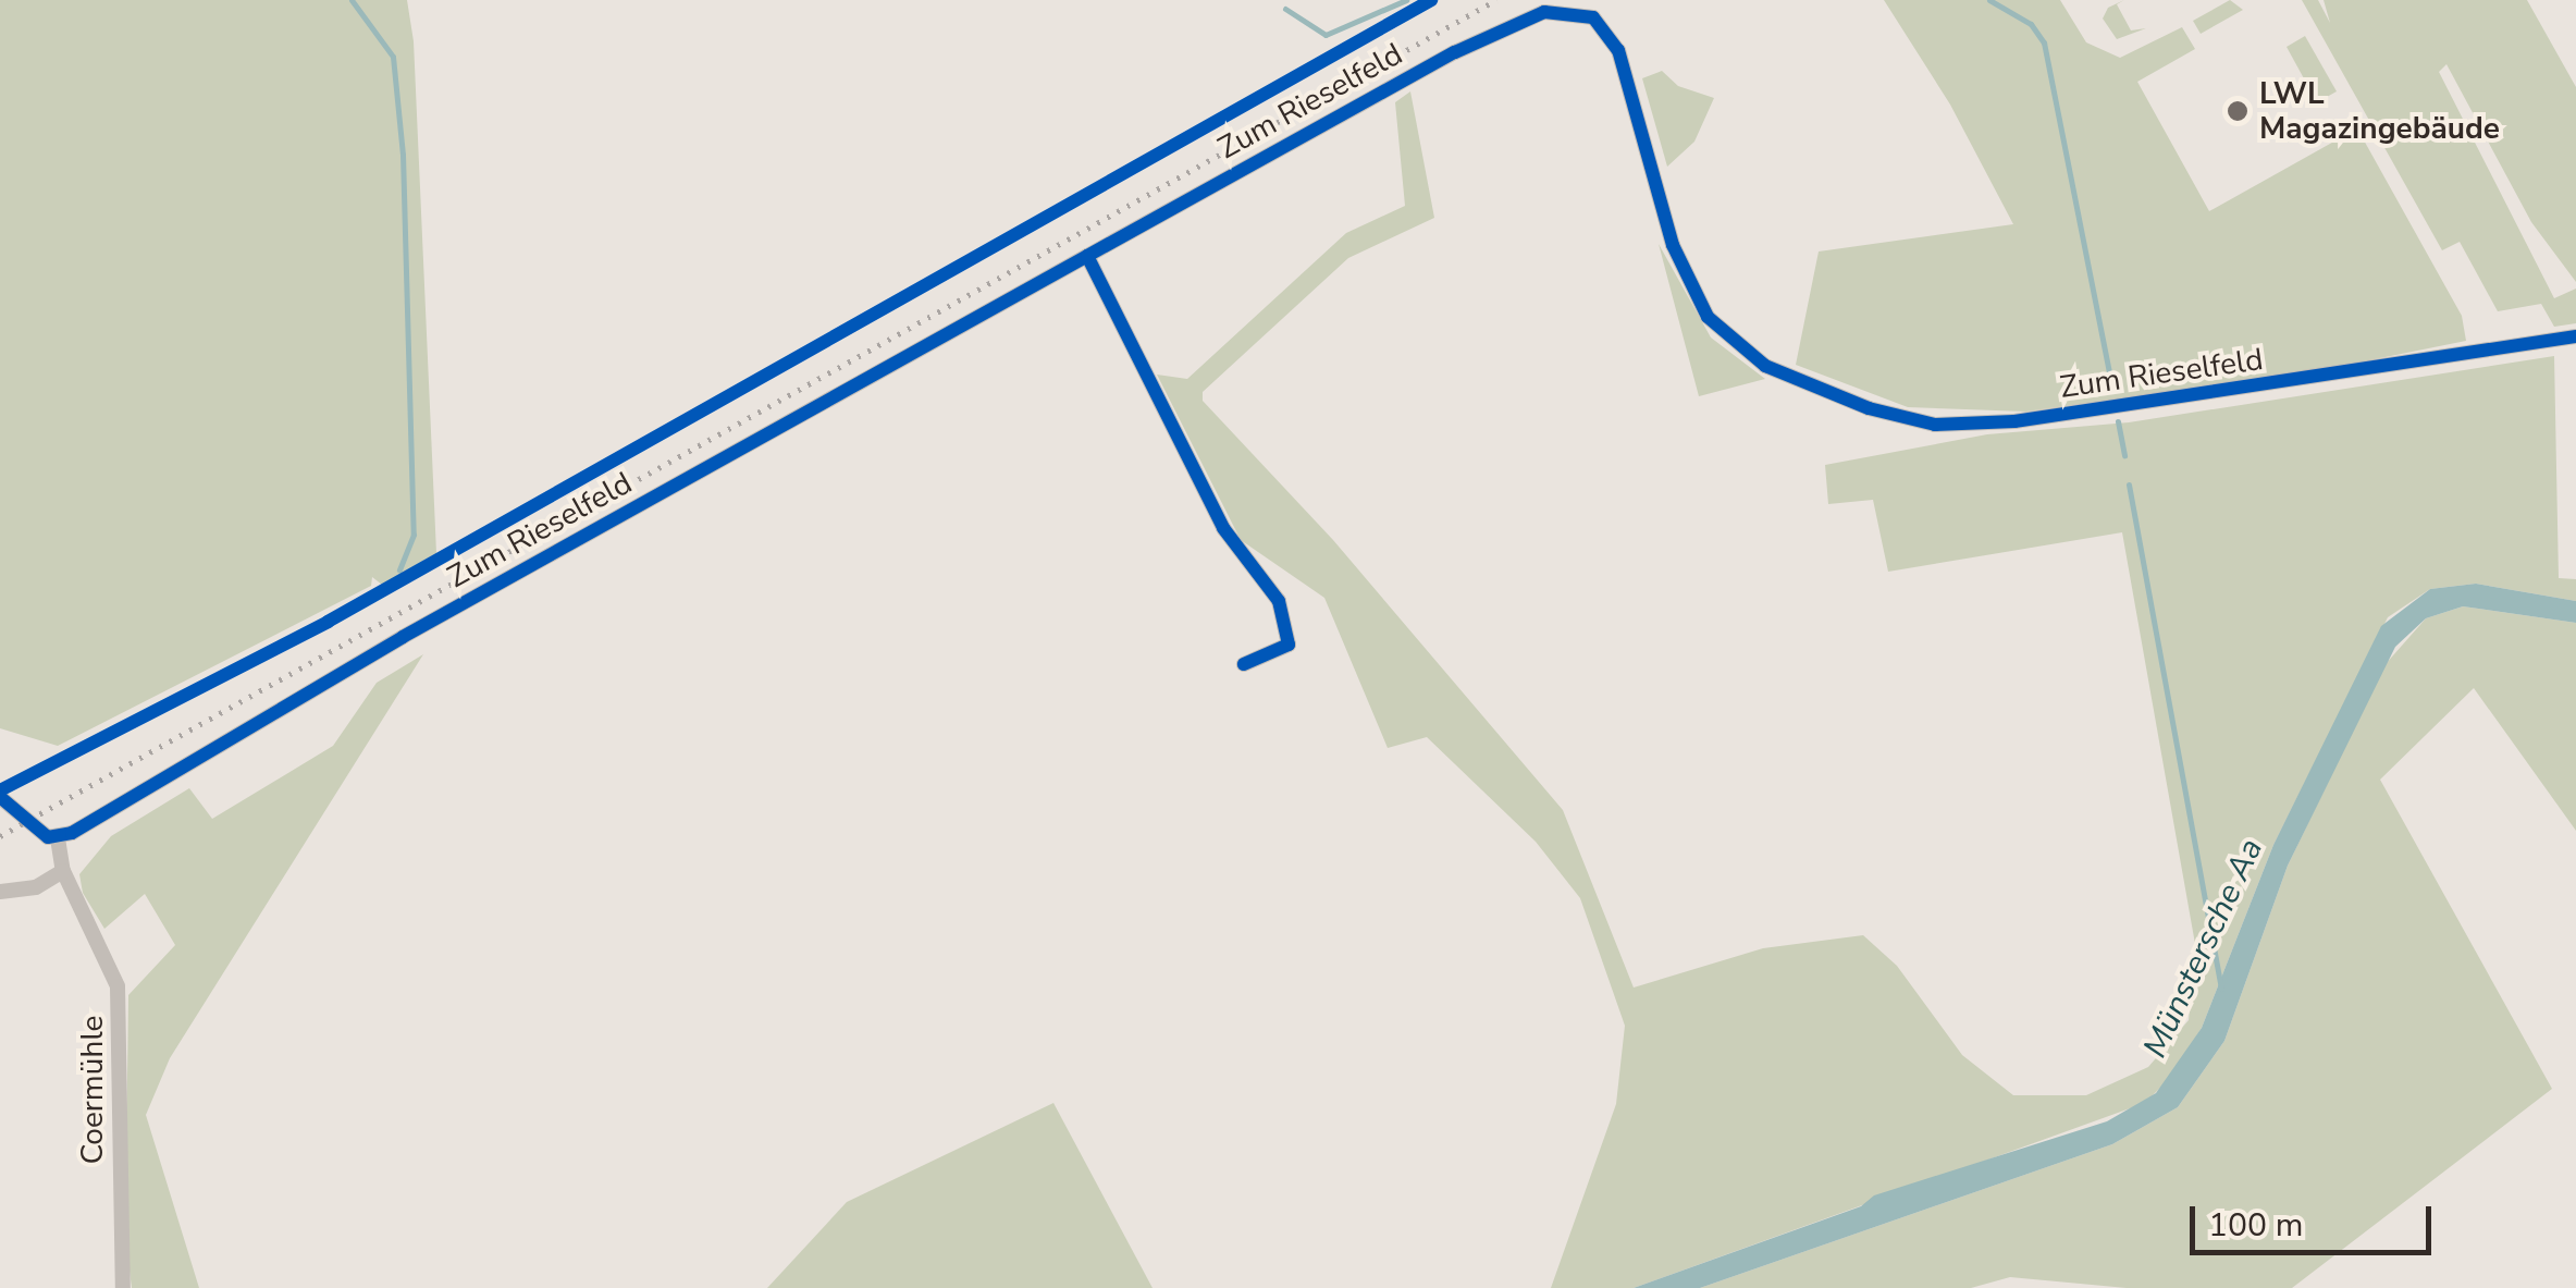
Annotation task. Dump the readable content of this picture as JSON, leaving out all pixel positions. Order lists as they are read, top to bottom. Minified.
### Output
{"streets":{"street":["Zum Rieselfeld","Coermühle"]},"crossings":[["Zum Rieselfeld","Coermühle"]],"water":["Münstersche Aa"],"places":["LWL Magazingebäude"],"scale_bar":"100 m"}
